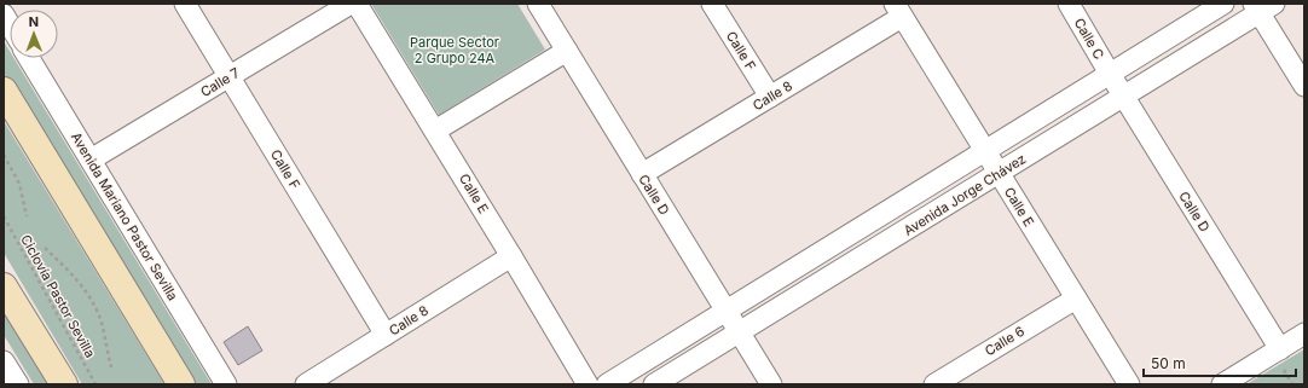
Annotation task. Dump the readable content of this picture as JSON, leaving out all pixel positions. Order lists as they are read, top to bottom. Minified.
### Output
{"streets":{"street":["Calle C","Calle F","Calle 7","Calle 8","Calle E","Calle D","Avenida Jorge Chávez","Avenida Mariano Pastor Sevilla","Calle 6"],"path":["Ciclovía Pastor Sevilla"]},"crossings":[["Calle C","Calle D"],["Calle C","Avenida Jorge Chávez"],["Calle F","Calle 7"],["Calle F","Calle 8"],["Calle 7","Avenida Mariano Pastor Sevilla"],["Calle 8","Calle E"],["Calle 8","Calle D"],["Calle E","Avenida Jorge Chávez"],["Calle E","Calle 6"],["Calle D","Avenida Jorge Chávez"]],"parks":["Parque Sector 2 Grupo 24A"],"scale_bar":"50 m","north":"top"}
